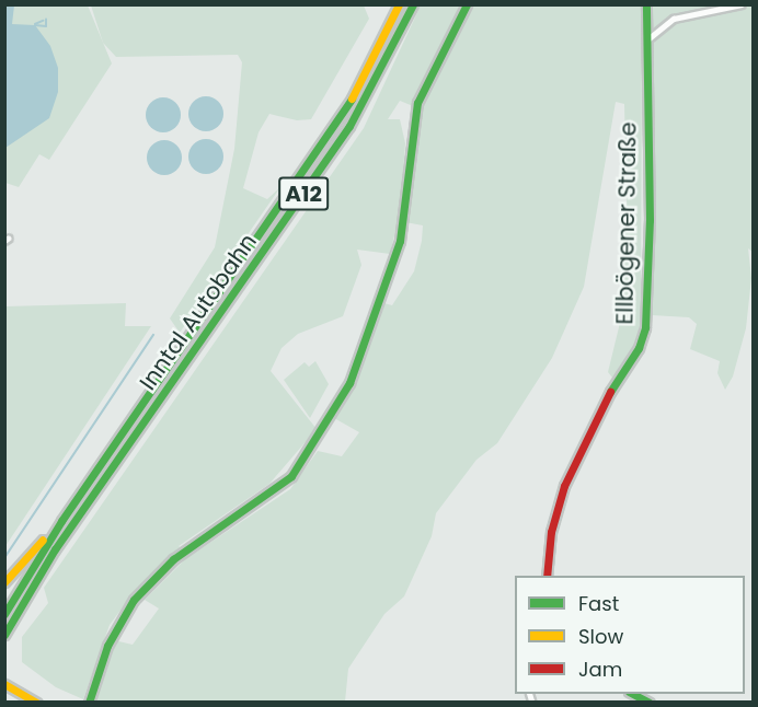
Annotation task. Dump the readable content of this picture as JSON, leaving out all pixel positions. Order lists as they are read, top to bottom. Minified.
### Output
{"streets":{"main road":["A12","Ellbögener Straße","Inntal Autobahn"]},"legend":["Fast","Slow","Jam"]}
